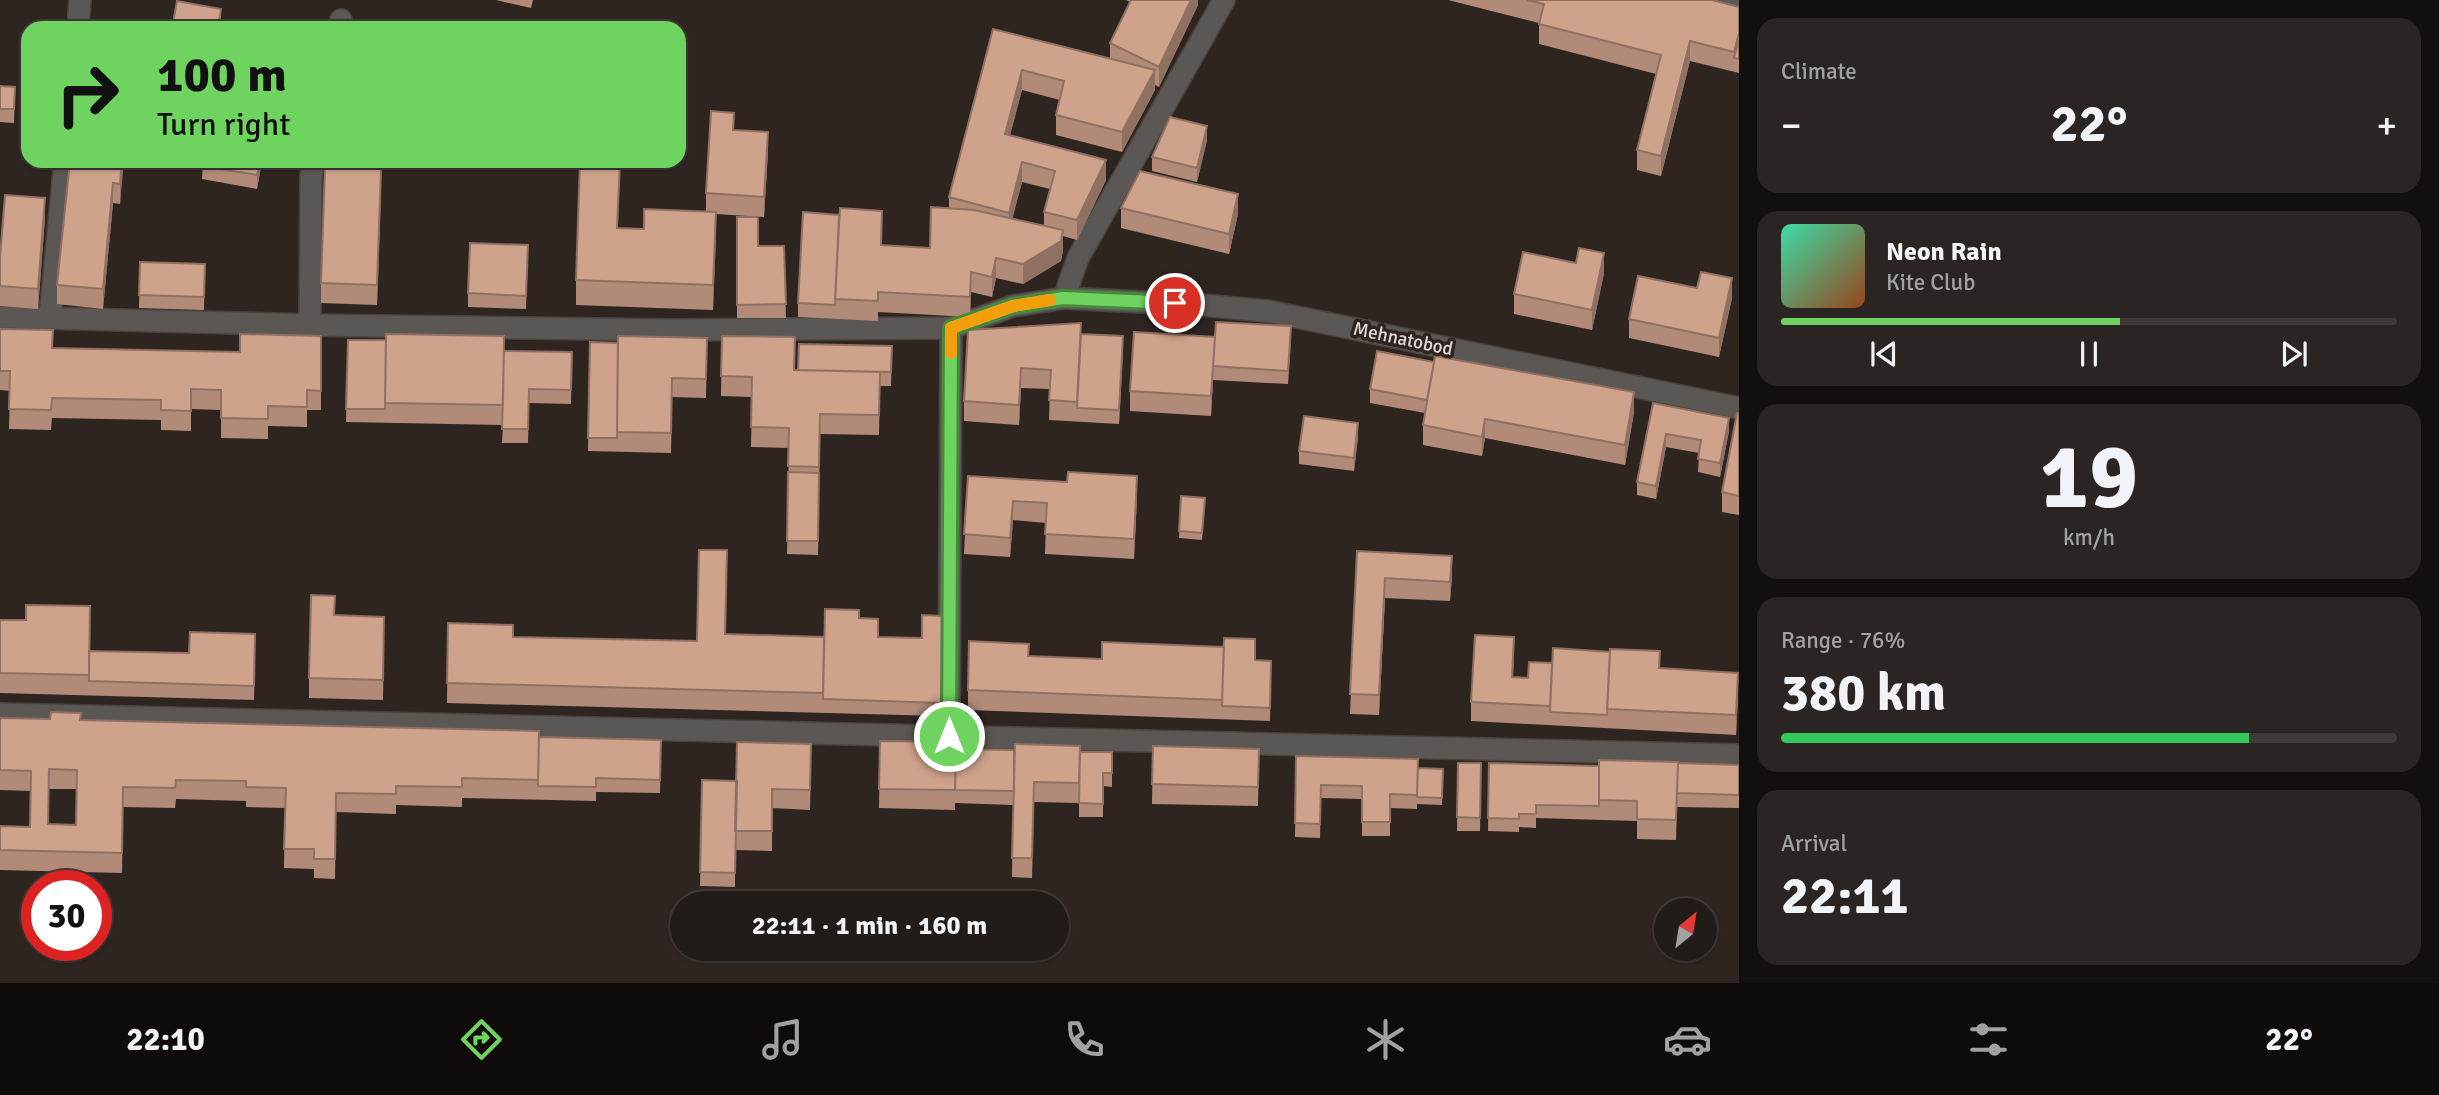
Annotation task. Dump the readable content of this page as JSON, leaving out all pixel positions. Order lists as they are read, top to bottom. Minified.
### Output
{"streets":{"street":["Mehnatobod"]},"north":"top right","page":{"tile":["Climate",["19","km/h"],["Range · 76%","380 km"],["Arrival","22:11"]],"turn":["100 m","Turn right"],"heat":["−","22°","+"],"song":["Neon Rain","Kite Club"],"limit":"30","trip":"22:11 · 1 min · 160 m","tabs":["22:10","22°"]}}
